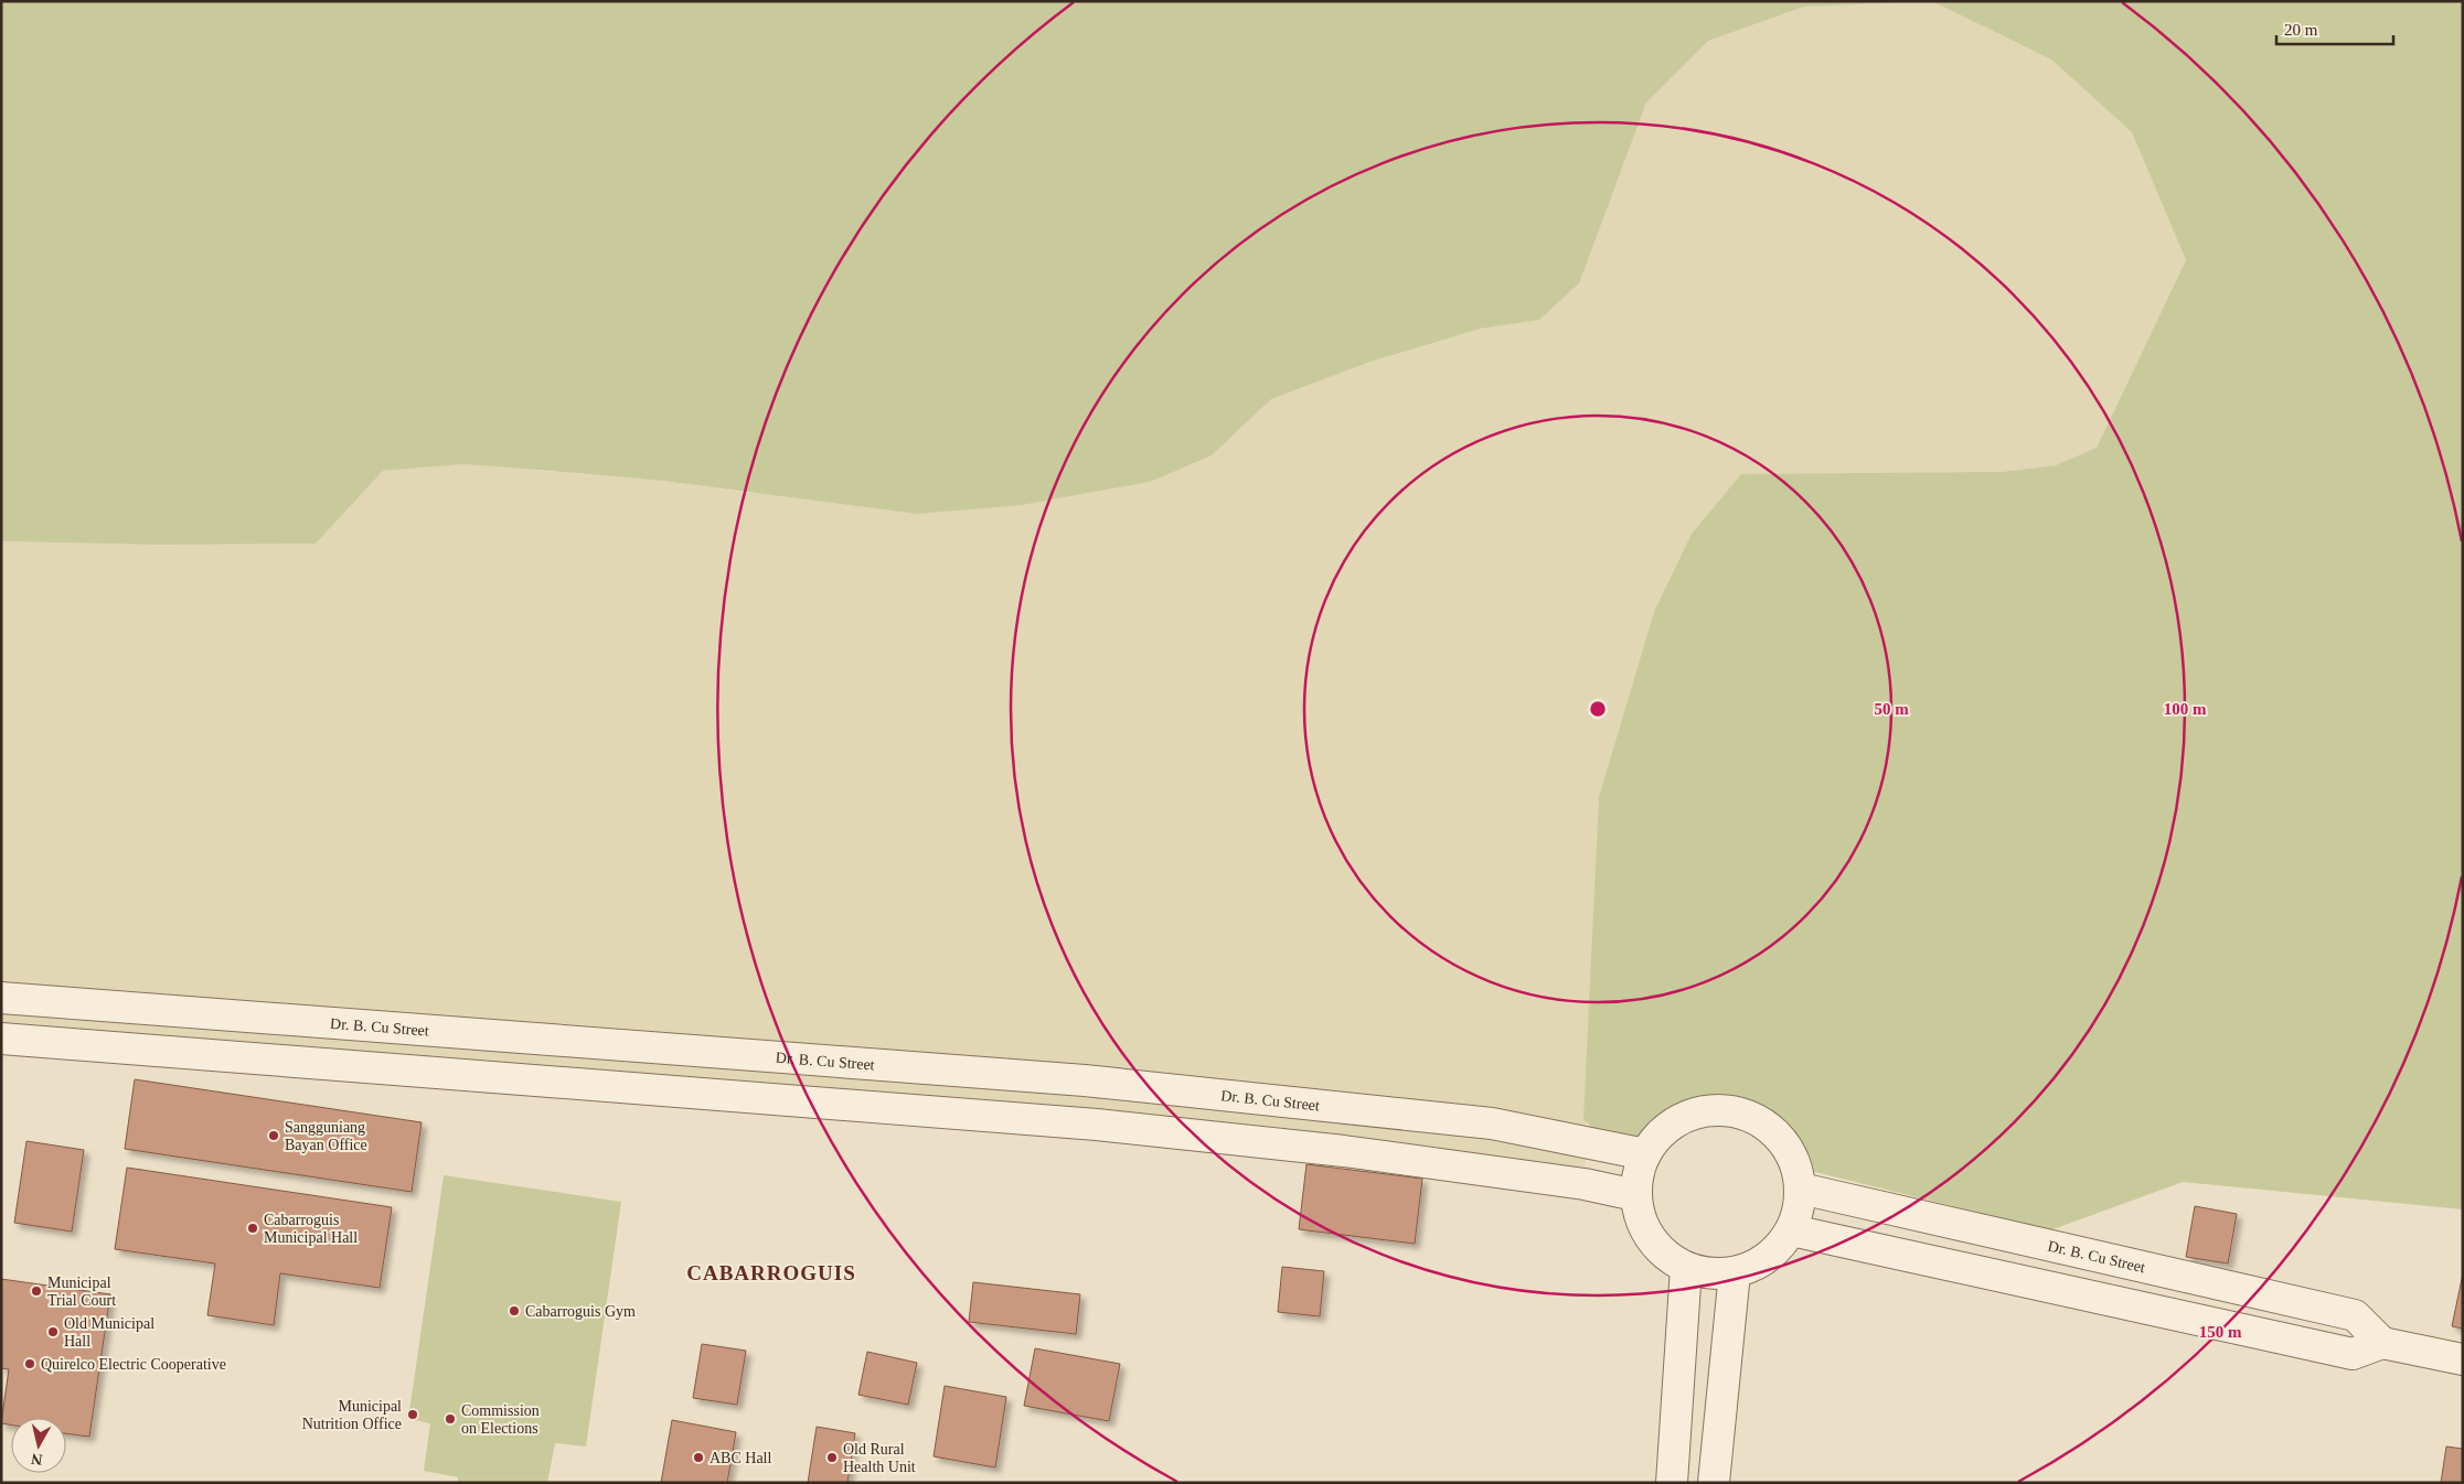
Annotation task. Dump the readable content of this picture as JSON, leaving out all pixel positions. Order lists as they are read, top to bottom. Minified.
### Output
{"streets":{"street":["Dr. B. Cu Street"]},"districts":["CABARROGUIS"],"places":["Sangguniang Bayan Office","Cabarroguis Municipal Hall","Municipal Trial Court","Cabarroguis Gym","Old Municipal Hall","Quirelco Electric Cooperative","Municipal Nutrition Office","Commission on Elections","ABC Hall","Old Rural Health Unit"],"scale_bar":"20 m","north":"bottom","rings":["50 m","100 m","150 m"]}
